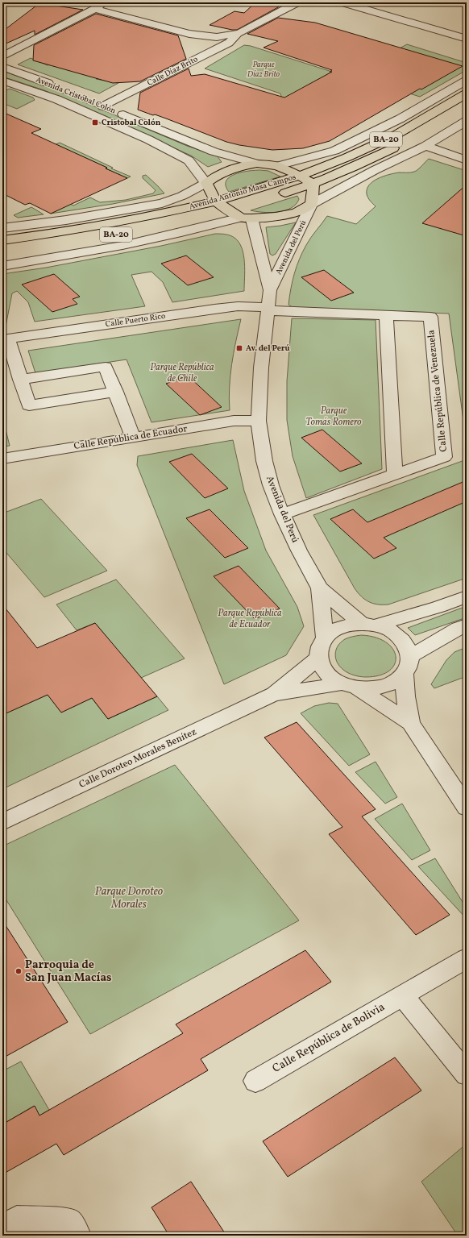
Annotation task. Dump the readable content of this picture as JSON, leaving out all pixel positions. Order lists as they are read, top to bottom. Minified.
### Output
{"streets":{"highway":["BA-20","Avenida Antonio Masa Campos"],"street":["Calle Díaz Brito","Avenida Cristóbal Colón","Avenida del Perú","Calle Puerto Rico","Calle República de Venezuela","Calle República de Ecuador","Calle Doroteo Morales Benítez","Calle República de Bolivia"]},"crossings":[["Calle Díaz Brito","Avenida Cristóbal Colón"],["Avenida del Perú","Calle Puerto Rico"],["Avenida del Perú","Calle República de Venezuela"],["Avenida del Perú","Calle República de Ecuador"],["Avenida del Perú","Calle Doroteo Morales Benítez"],["Calle Puerto Rico","Calle República de Venezuela"]],"parks":["Parque Díaz Brito","Parque República de Chile","Parque Tomás Romero","Parque República de Ecuador","Parque Doroteo Morales"],"places":{"transit":["Cristobal Colón","Av. del Perú"],"other":["Parroquia de San Juan Macías"]}}
